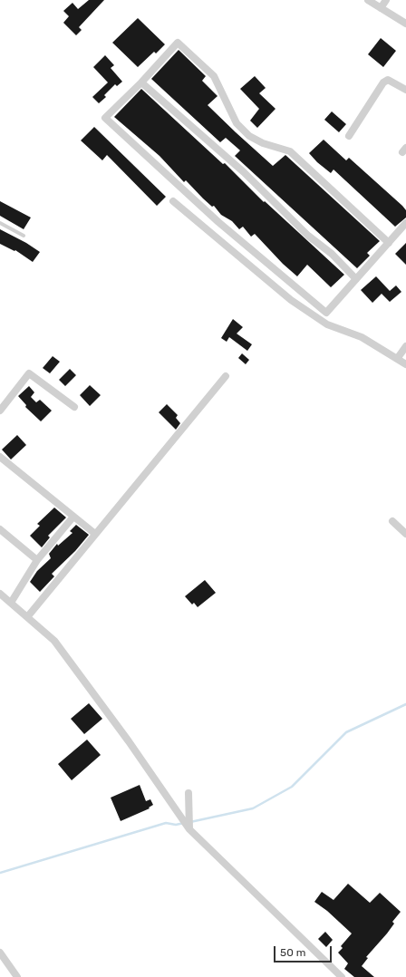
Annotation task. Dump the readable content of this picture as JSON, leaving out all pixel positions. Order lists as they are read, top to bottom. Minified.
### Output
{"scale_bar":"50 m"}
